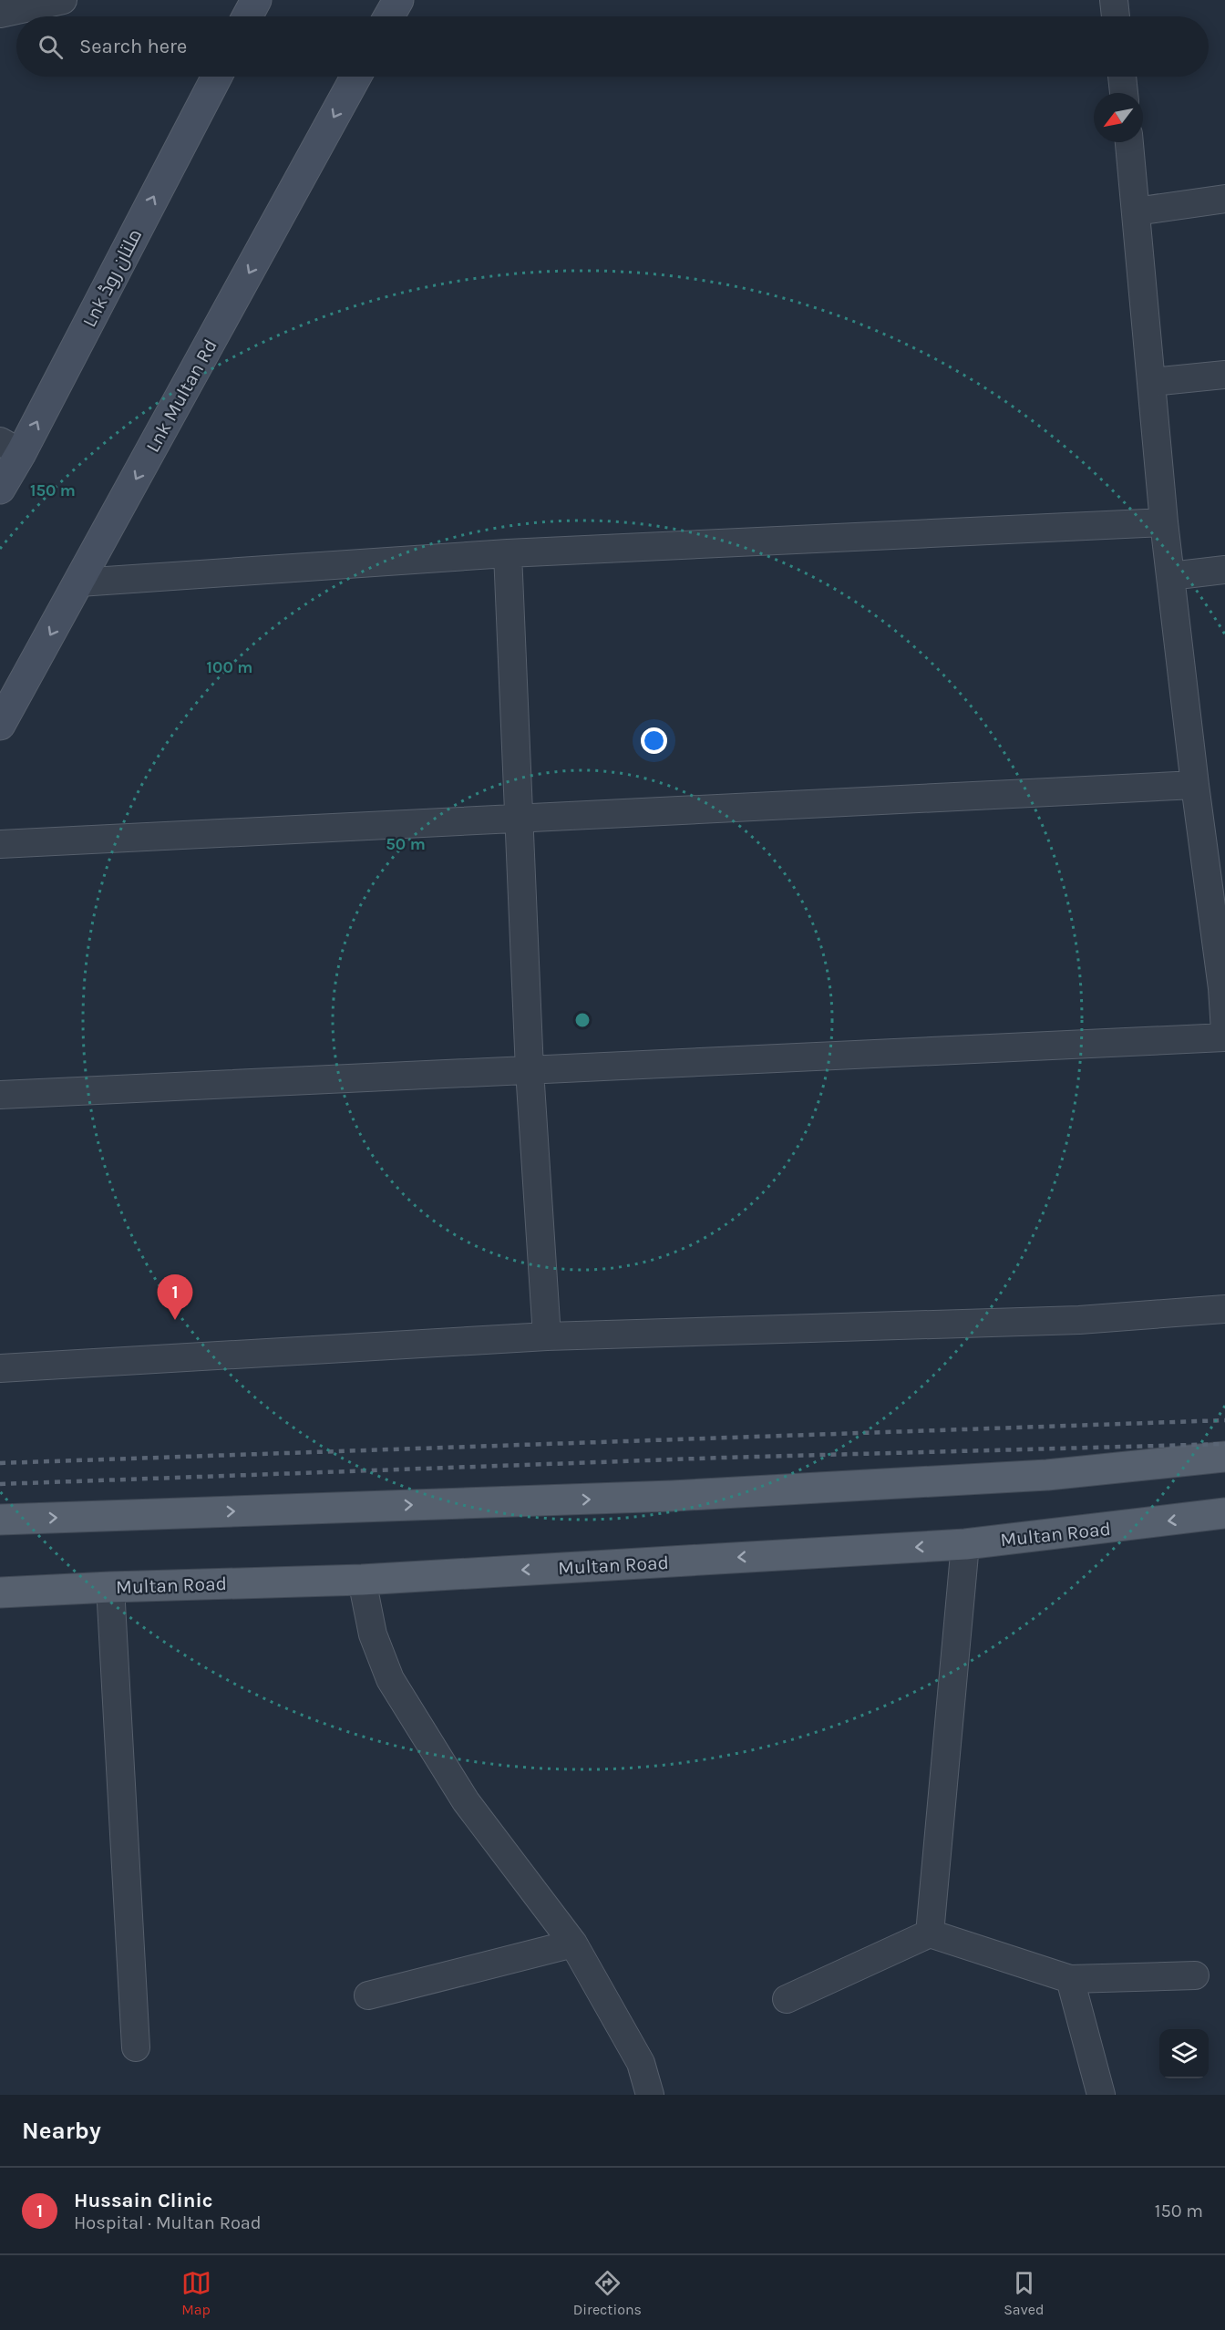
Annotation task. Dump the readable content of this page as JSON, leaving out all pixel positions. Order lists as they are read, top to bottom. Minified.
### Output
{"streets":{"main road":["Multan Road"],"street":["Lnk ملتان روڈ","Lnk Multan Rd"]},"one_way":["Lnk ملتان روڈ","Lnk Multan Rd"],"north":"bottom left","page":{"search":"Search here","pins":"1","heading":"Nearby","list":[{"mark":"1","name":"Hussain Clinic","note":"Hospital · Multan Road","value":"150 m"}],"nav":["Map","Directions","Saved"]},"rings":["150 m","100 m","50 m"]}
